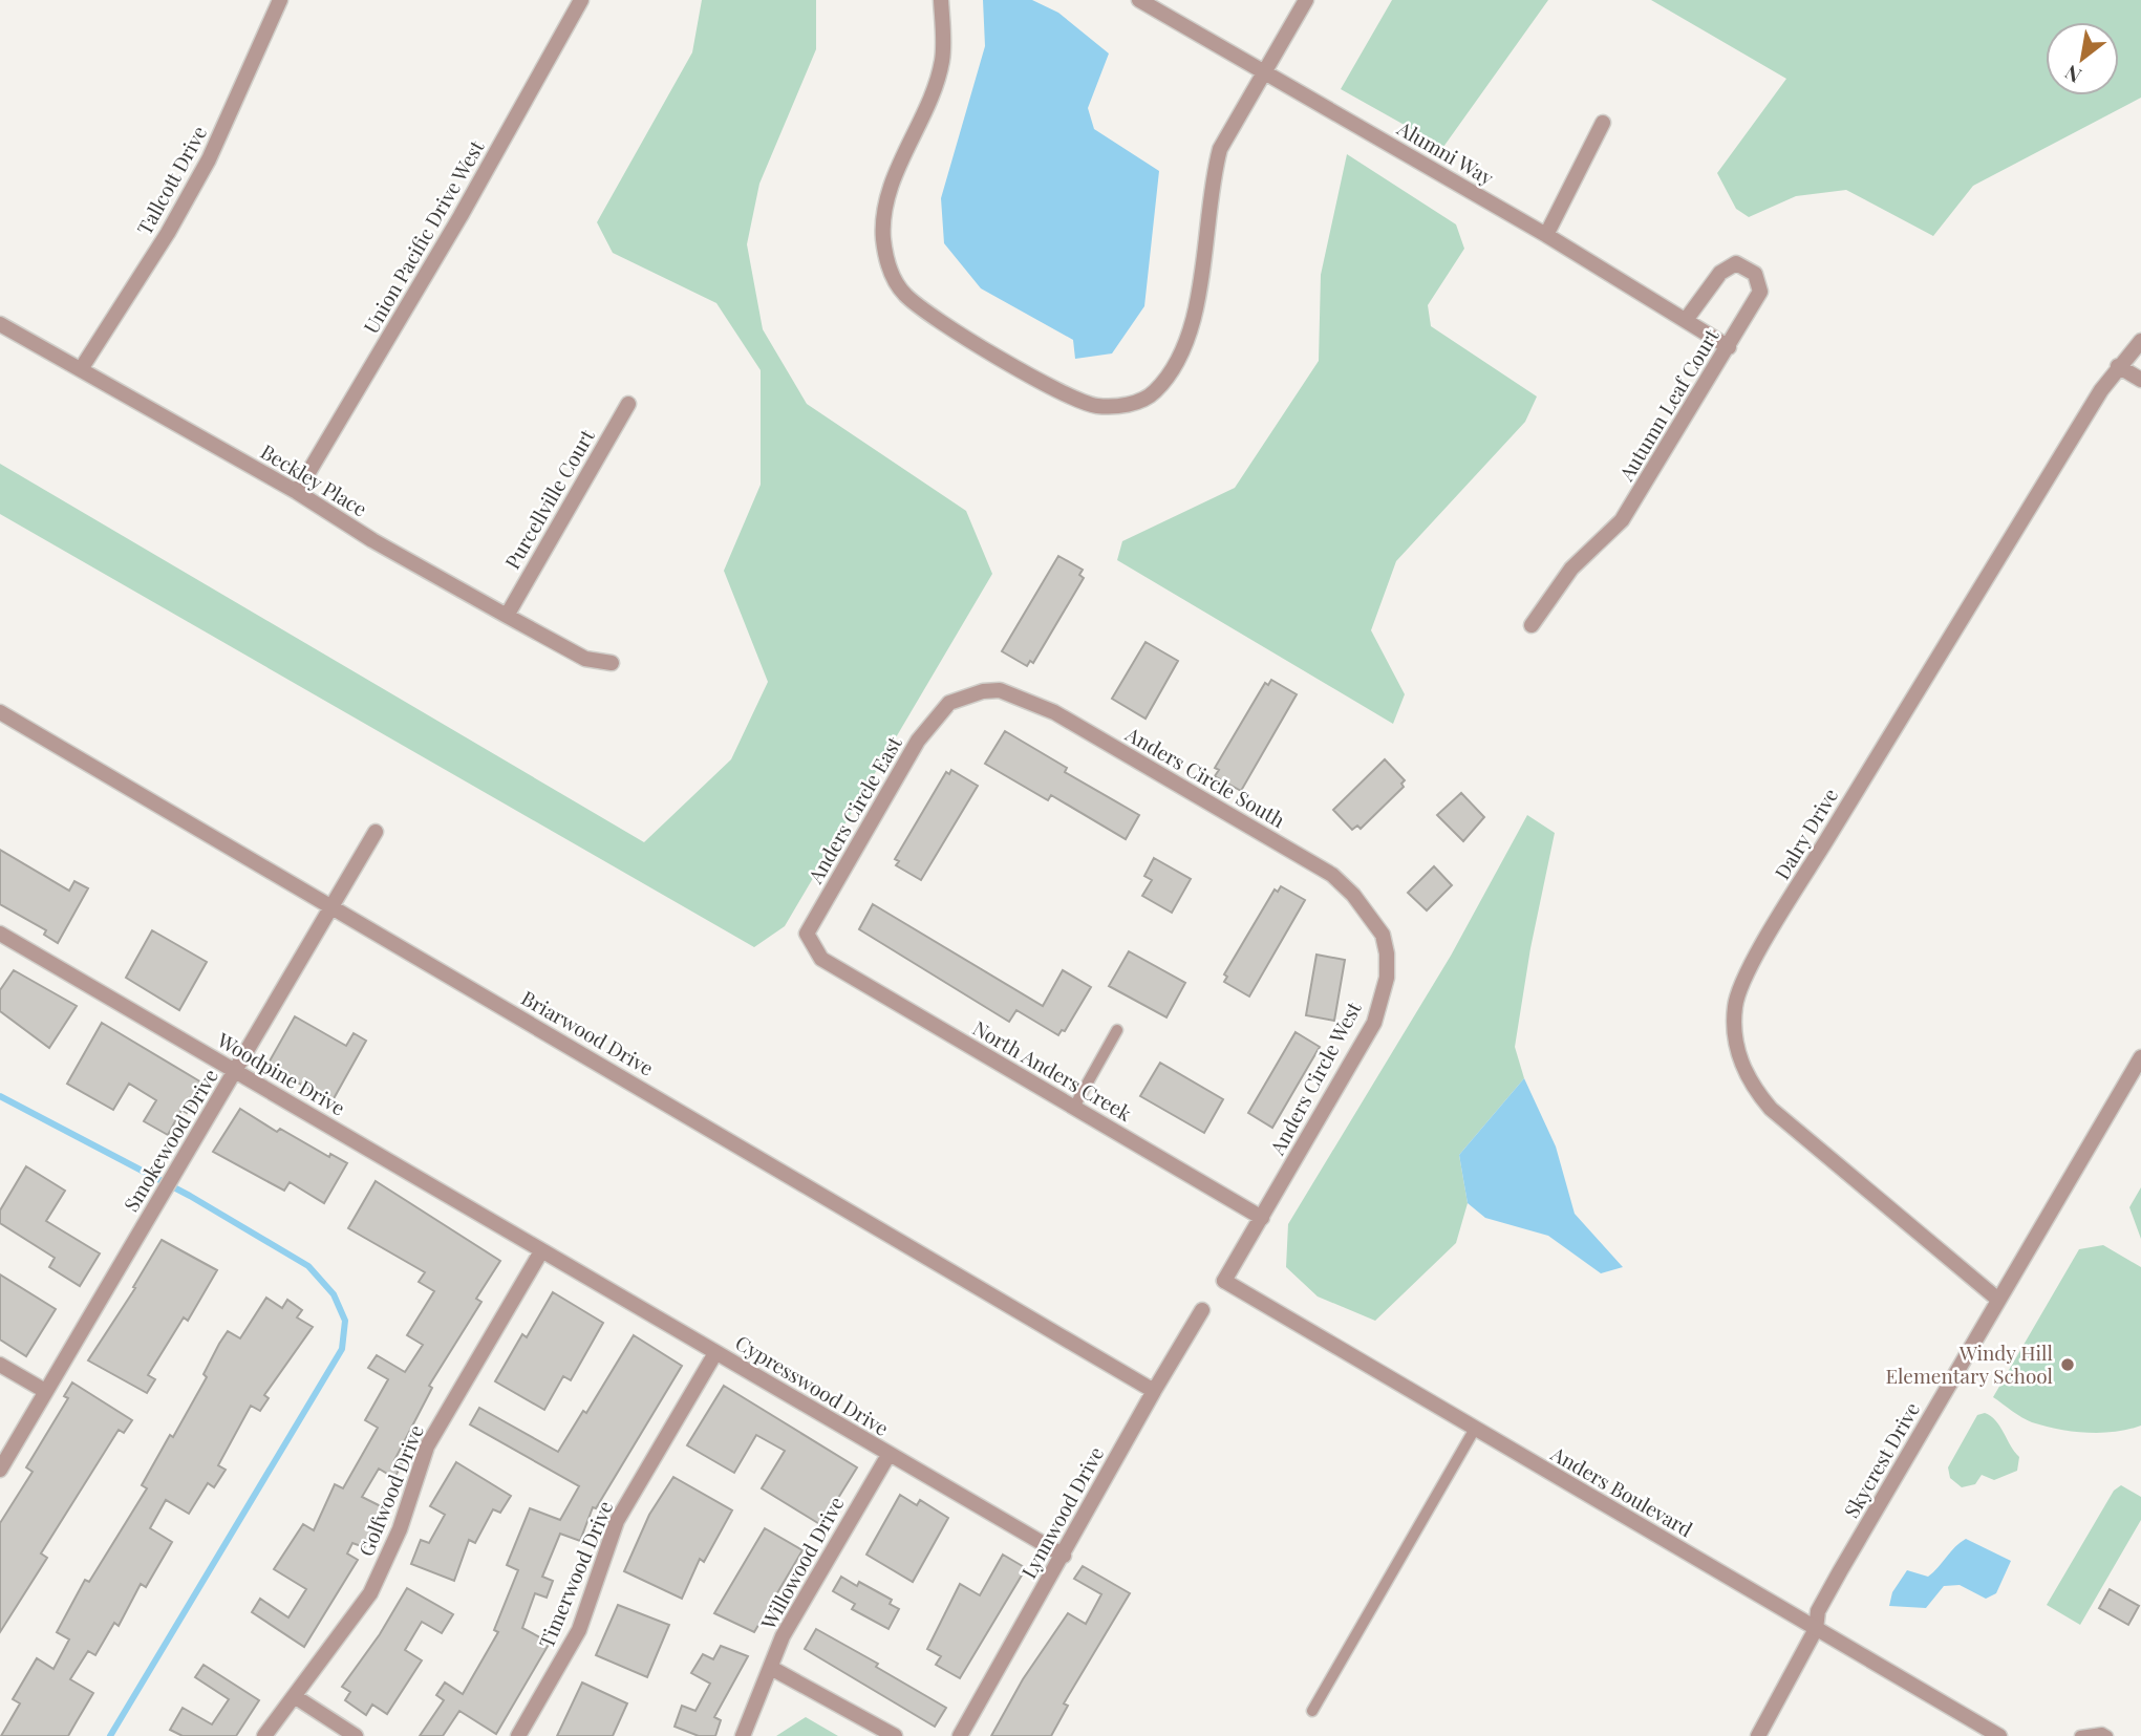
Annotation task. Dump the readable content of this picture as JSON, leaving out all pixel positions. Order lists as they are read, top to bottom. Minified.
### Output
{"streets":{"street":["Alumni Way","Tallcott Drive","Union Pacific Drive West","Autumn Leaf Court","Beckley Place","Purcellville Court","Anders Circle South","Anders Circle East","Dalry Drive","Briarwood Drive","North Anders Creek","Woodpine Drive","Anders Circle West","Smokewood Drive","Cypresswood Drive","Skycrest Drive","Golfwood Drive","Anders Boulevard","Lynnwood Drive","Willowood Drive","Timerwood Drive"]},"crossings":[["Alumni Way","Autumn Leaf Court"],["Tallcott Drive","Beckley Place"],["Union Pacific Drive West","Beckley Place"],["Beckley Place","Purcellville Court"],["Anders Circle South","Anders Circle East"],["Anders Circle South","Anders Circle West"],["Anders Circle East","North Anders Creek"],["Dalry Drive","Skycrest Drive"],["Briarwood Drive","Smokewood Drive"],["Briarwood Drive","Lynnwood Drive"],["North Anders Creek","Anders Circle West"],["Woodpine Drive","Smokewood Drive"],["Woodpine Drive","Cypresswood Drive"],["Woodpine Drive","Golfwood Drive"],["Anders Circle West","Anders Boulevard"],["Cypresswood Drive","Golfwood Drive"],["Cypresswood Drive","Lynnwood Drive"],["Cypresswood Drive","Willowood Drive"],["Cypresswood Drive","Timerwood Drive"],["Skycrest Drive","Anders Boulevard"]],"places":["Windy Hill Elementary School"],"north":"bottom left"}
